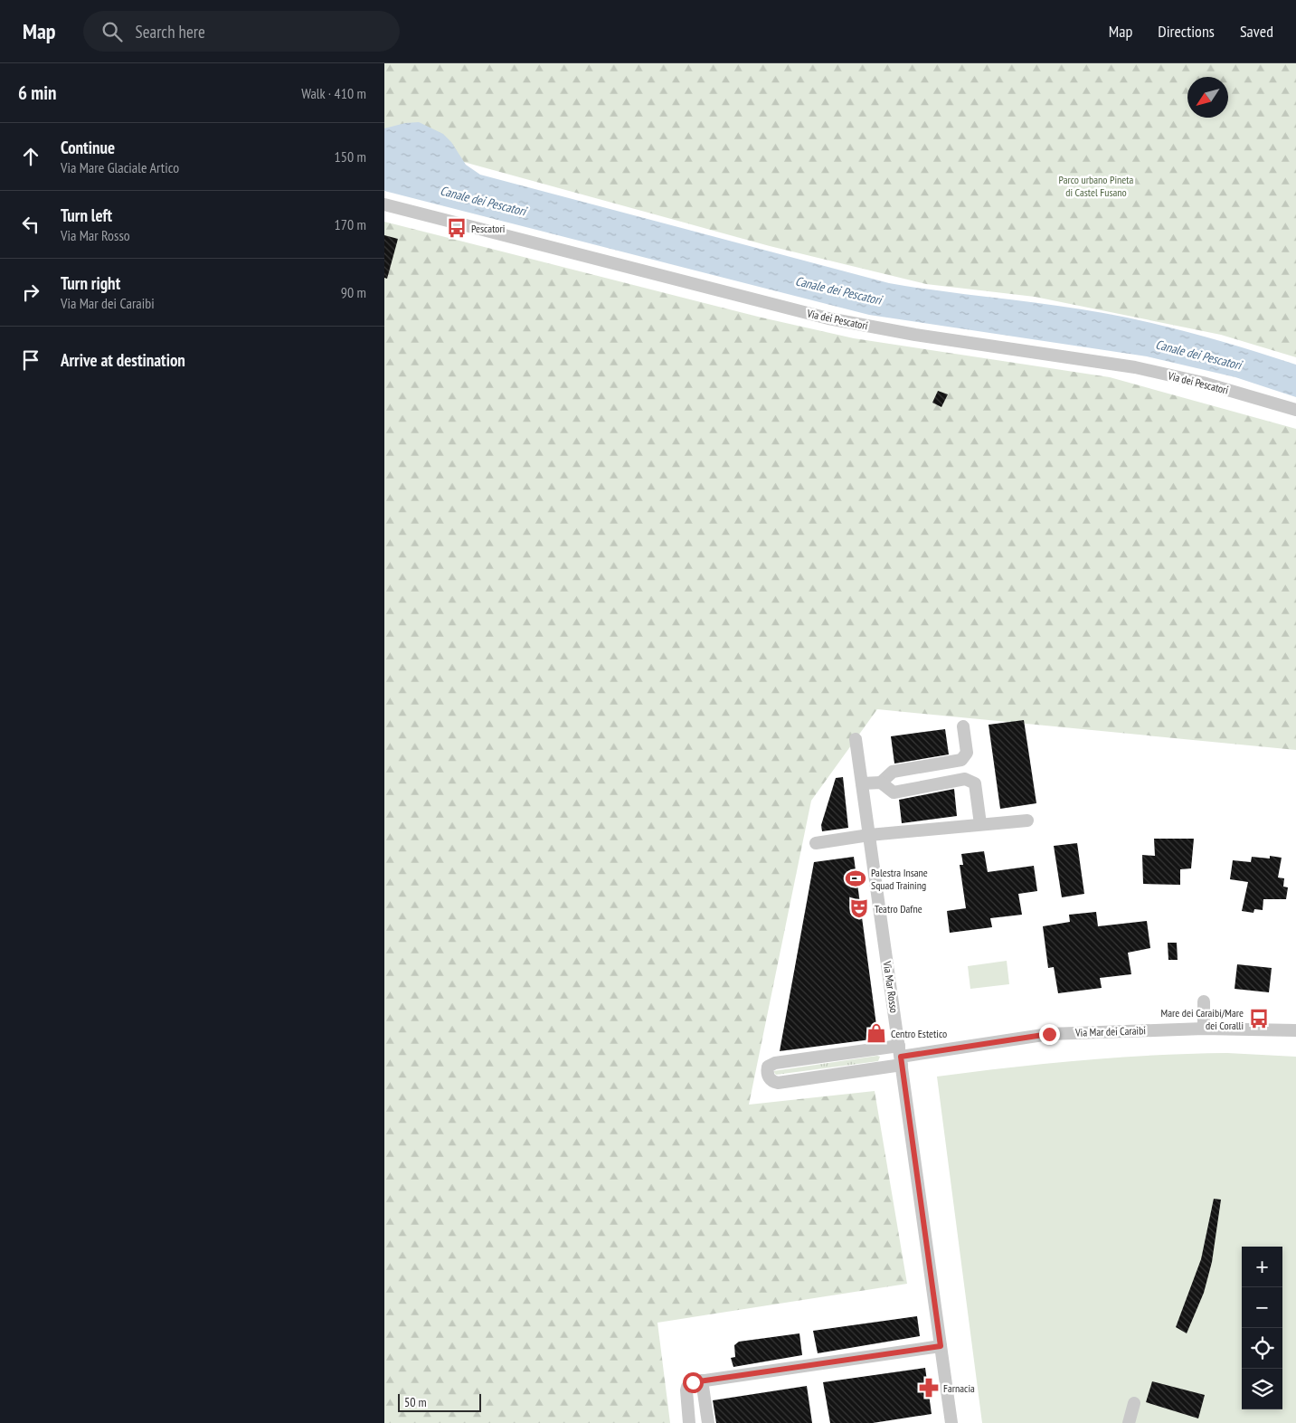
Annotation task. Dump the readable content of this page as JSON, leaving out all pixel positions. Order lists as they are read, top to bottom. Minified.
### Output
{"streets":{"street":["Via dei Pescatori","Via Mar Rosso","Via Mar dei Caraibi"]},"crossings":[["Via Mar Rosso","Via Mar dei Caraibi"]],"water":["Canale dei Pescatori"],"parks":["Parco urbano Pineta di Castel Fusano"],"places":{"bus stop":["Pescatori","Mare dei Caraibi/Mare dei Coralli"],"sports":["Palestra Insane Squad Training"],"theatre":["Teatro Dafne"],"shop":["Centro Estetico"],"pharmacy":["Farnacia"]},"scale_bar":"50 m","north":"bottom left","page":{"header":"Map","search":"Search here","nav":["Map","Directions","Saved"],"heading":["6 min","Walk · 410 m"],"list":[["Continue","Via Mare Glaciale Artico","150 m"],["Turn left","Via Mar Rosso","170 m"],["Turn right","Via Mar dei Caraibi","90 m"],"Arrive at destination"],"map_buttons":["+","−"],"scale":"50 m"}}
